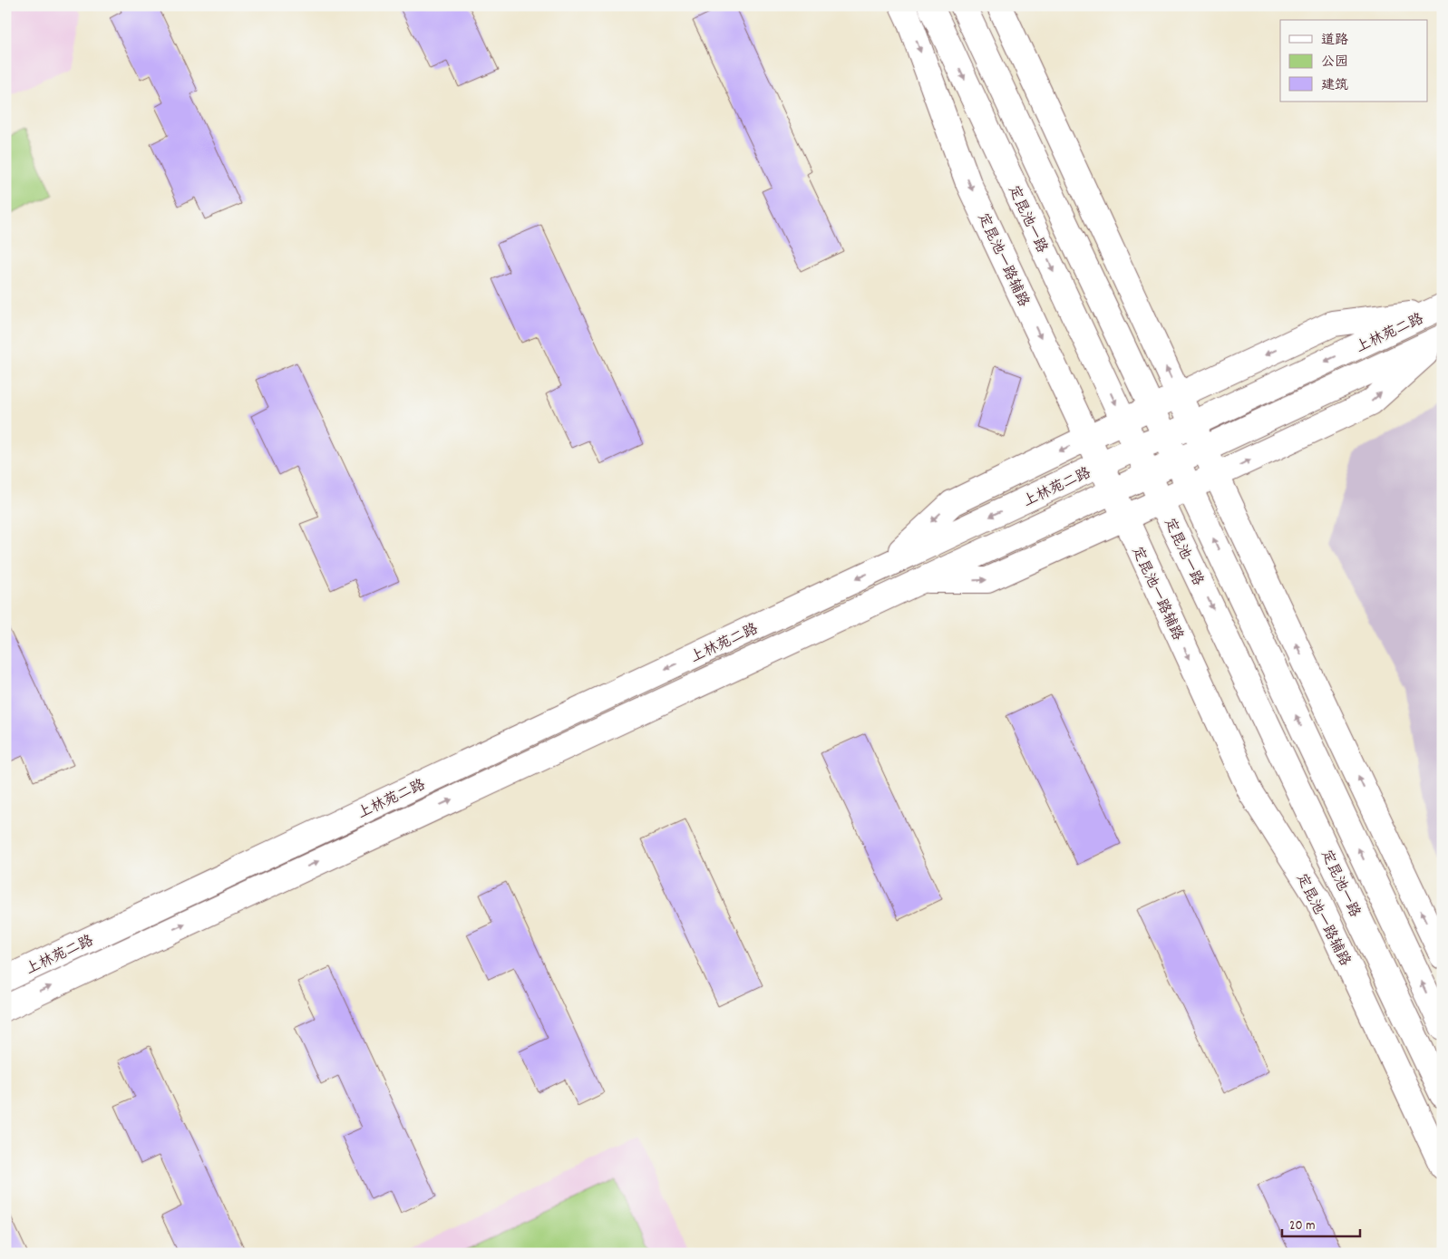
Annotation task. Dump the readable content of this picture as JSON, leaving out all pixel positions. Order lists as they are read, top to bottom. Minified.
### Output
{"streets":{"street":["定昆池一路","定昆池一路辅路","上林苑二路"]},"crossings":[["定昆池一路","上林苑二路"],["定昆池一路辅路","上林苑二路"]],"legend":["道路","公园","建筑"],"scale_bar":"20 m"}
